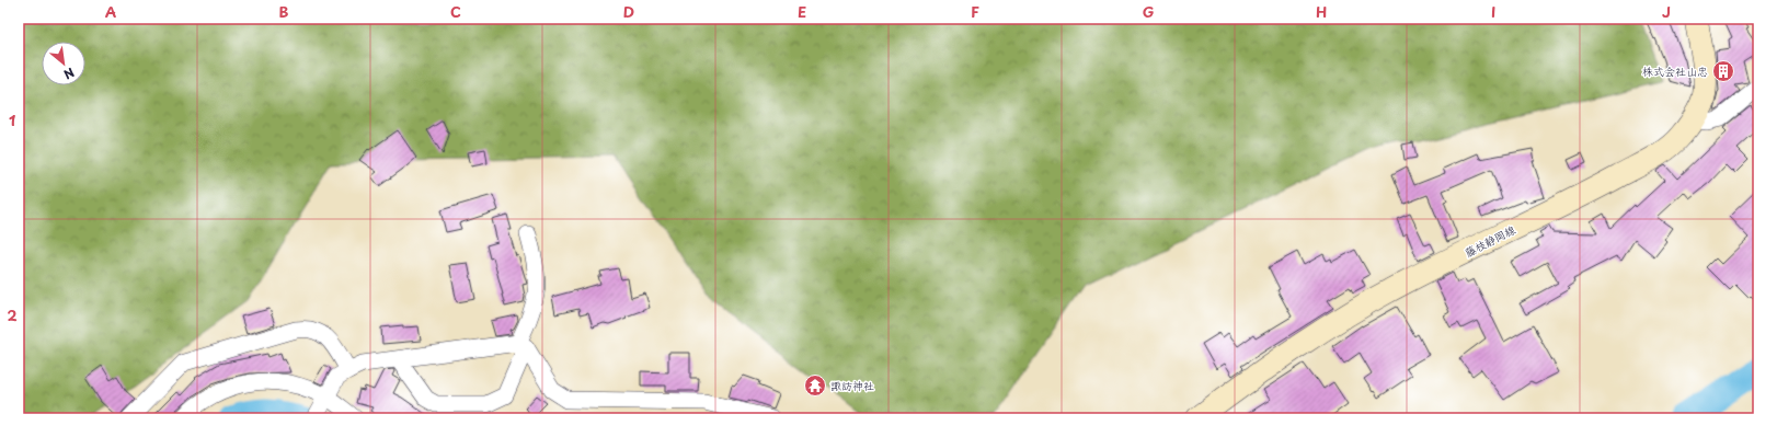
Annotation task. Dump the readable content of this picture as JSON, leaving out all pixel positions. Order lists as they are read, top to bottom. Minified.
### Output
{"streets":{"main road":["藤枝静岡線"]},"places":{"building":["株式会社山忠"],"temple":["諏訪神社"]},"north":"bottom right","grid":{"columns":["A","B","C","D","E","F","G","H","I","J"],"rows":["1","2"]}}
